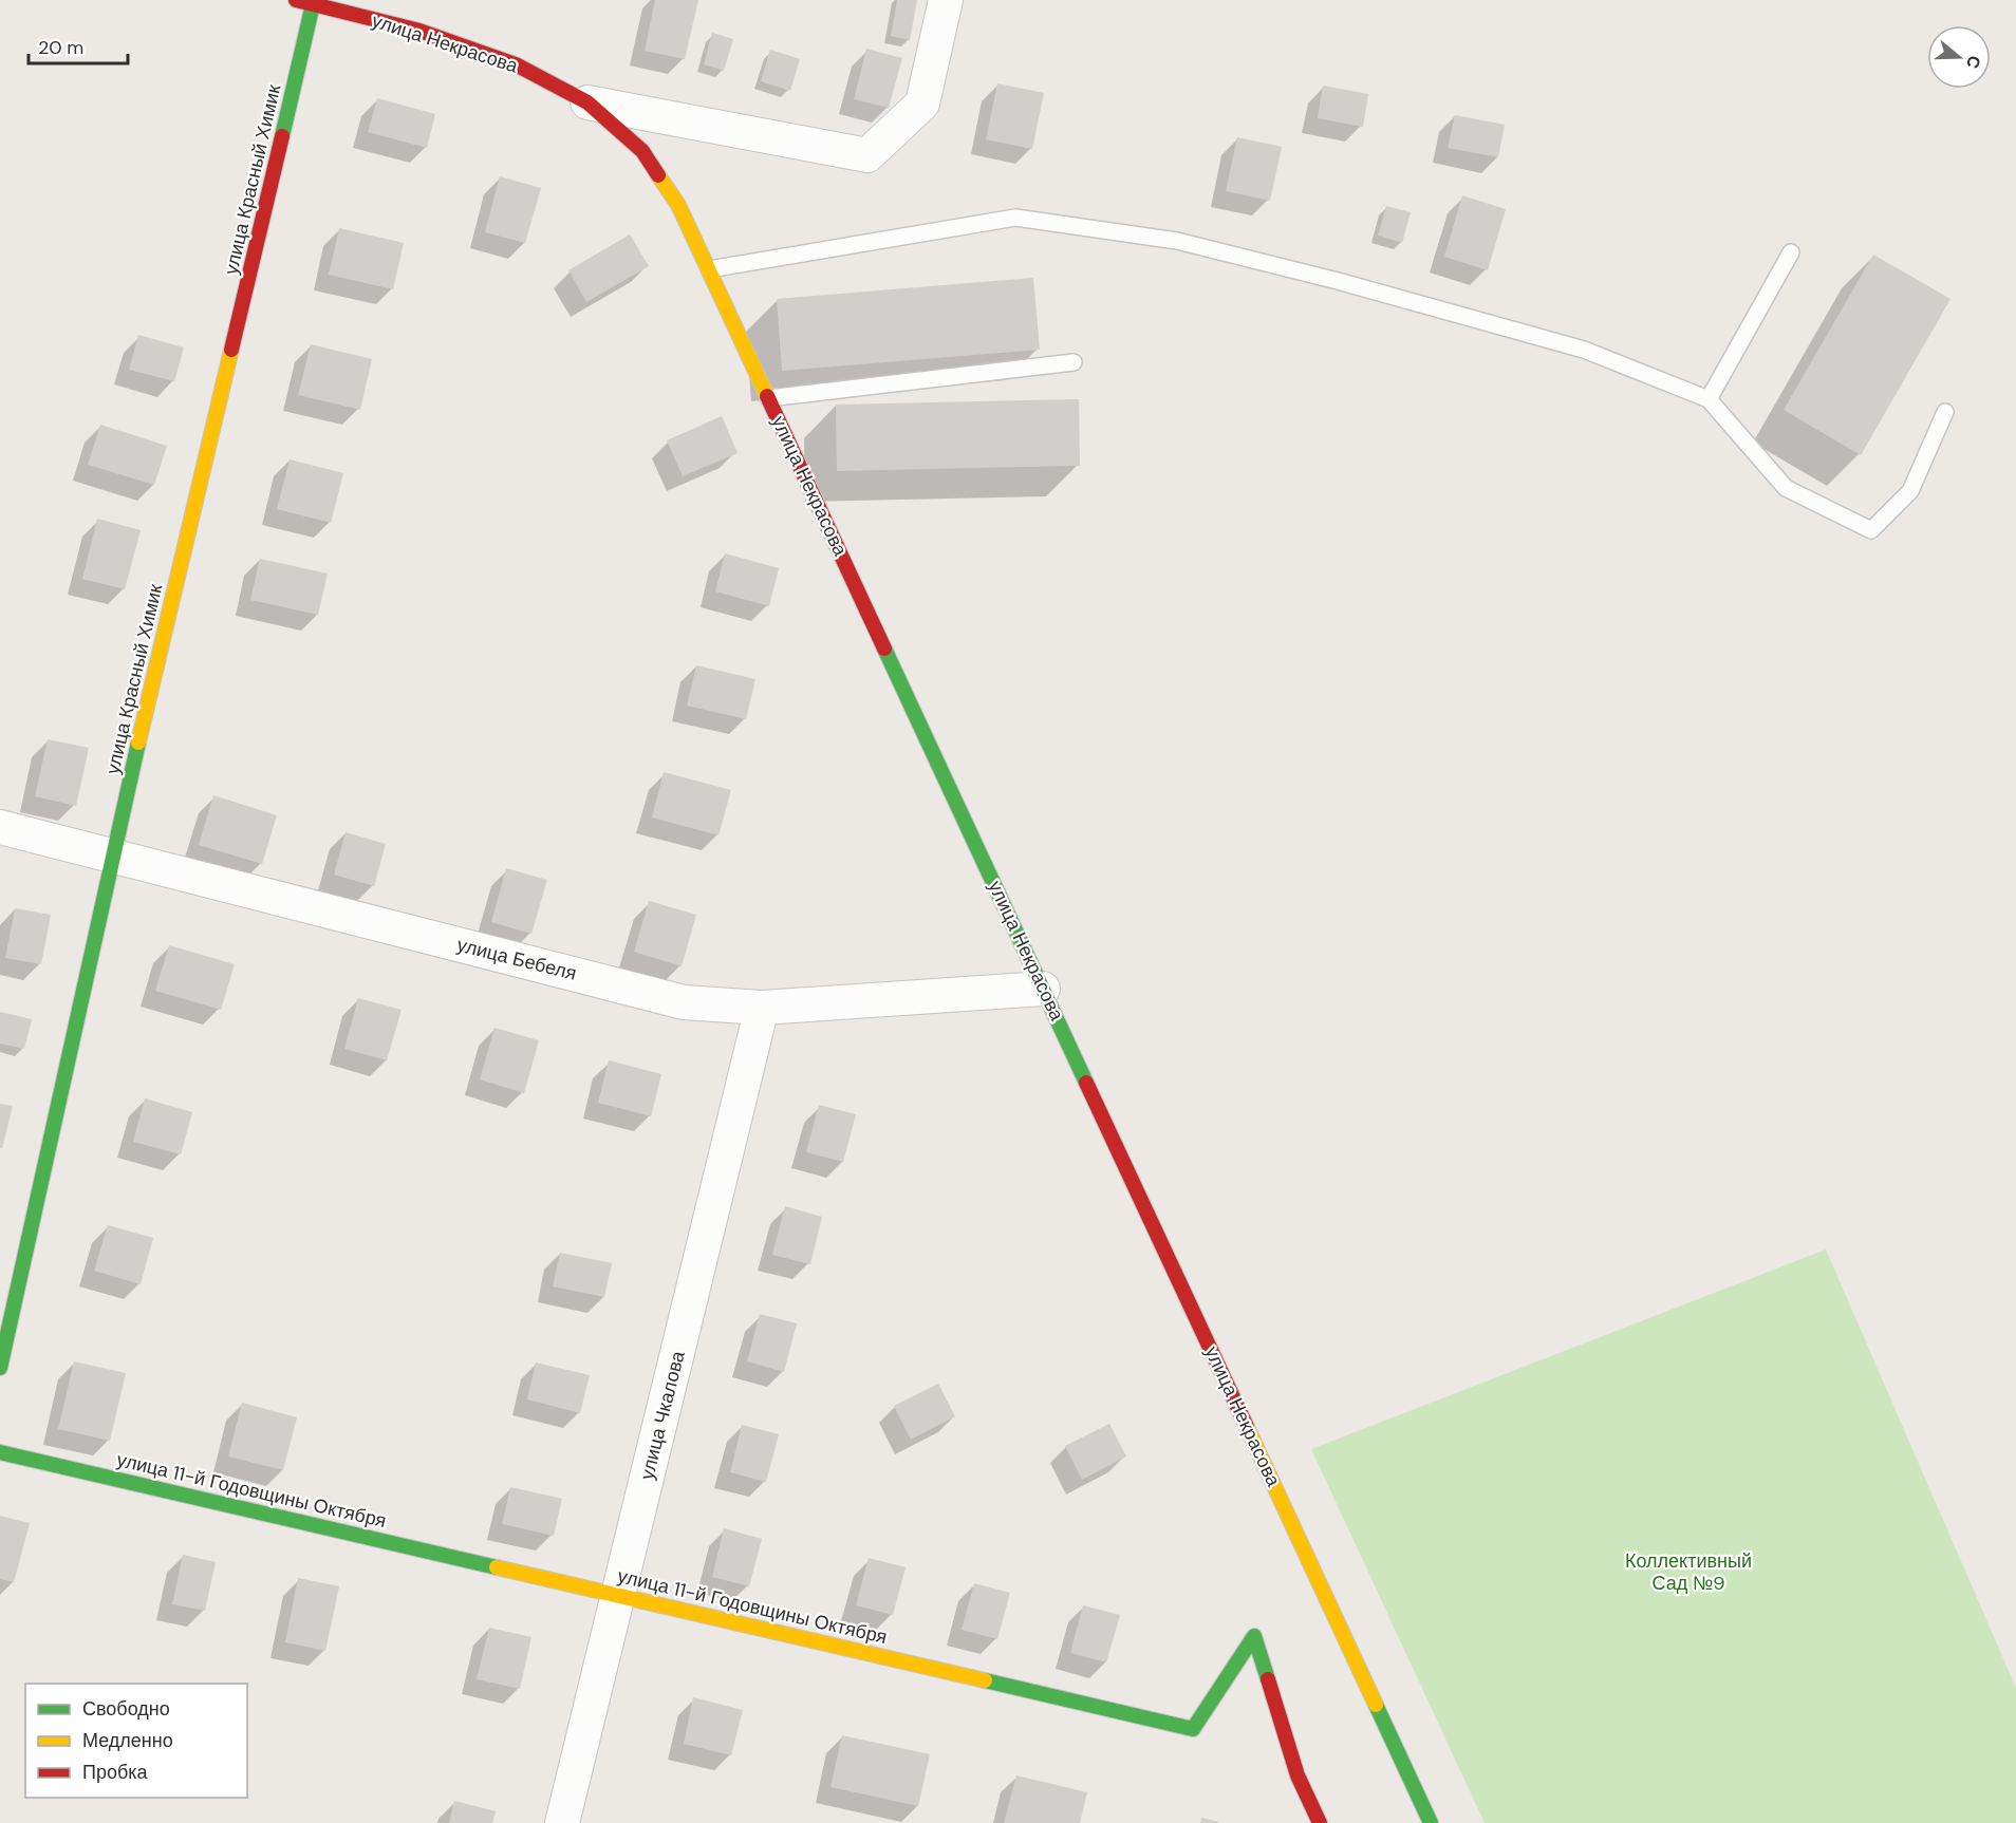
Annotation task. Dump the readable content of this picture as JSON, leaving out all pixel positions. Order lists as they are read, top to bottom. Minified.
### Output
{"streets":{"street":["улица Некрасова","улица Красный Химик","улица Бебеля","улица Чкалова","улица 11-й Годовщины Октября"]},"crossings":[["улица Некрасова","улица Красный Химик"],["улица Некрасова","улица Бебеля"],["улица Красный Химик","улица Бебеля"],["улица Бебеля","улица Чкалова"],["улица Чкалова","улица 11-й Годовщины Октября"]],"parks":["Коллективный Сад №9"],"legend":["Свободно","Медленно","Пробка"],"scale_bar":"20 m","north":"right"}
